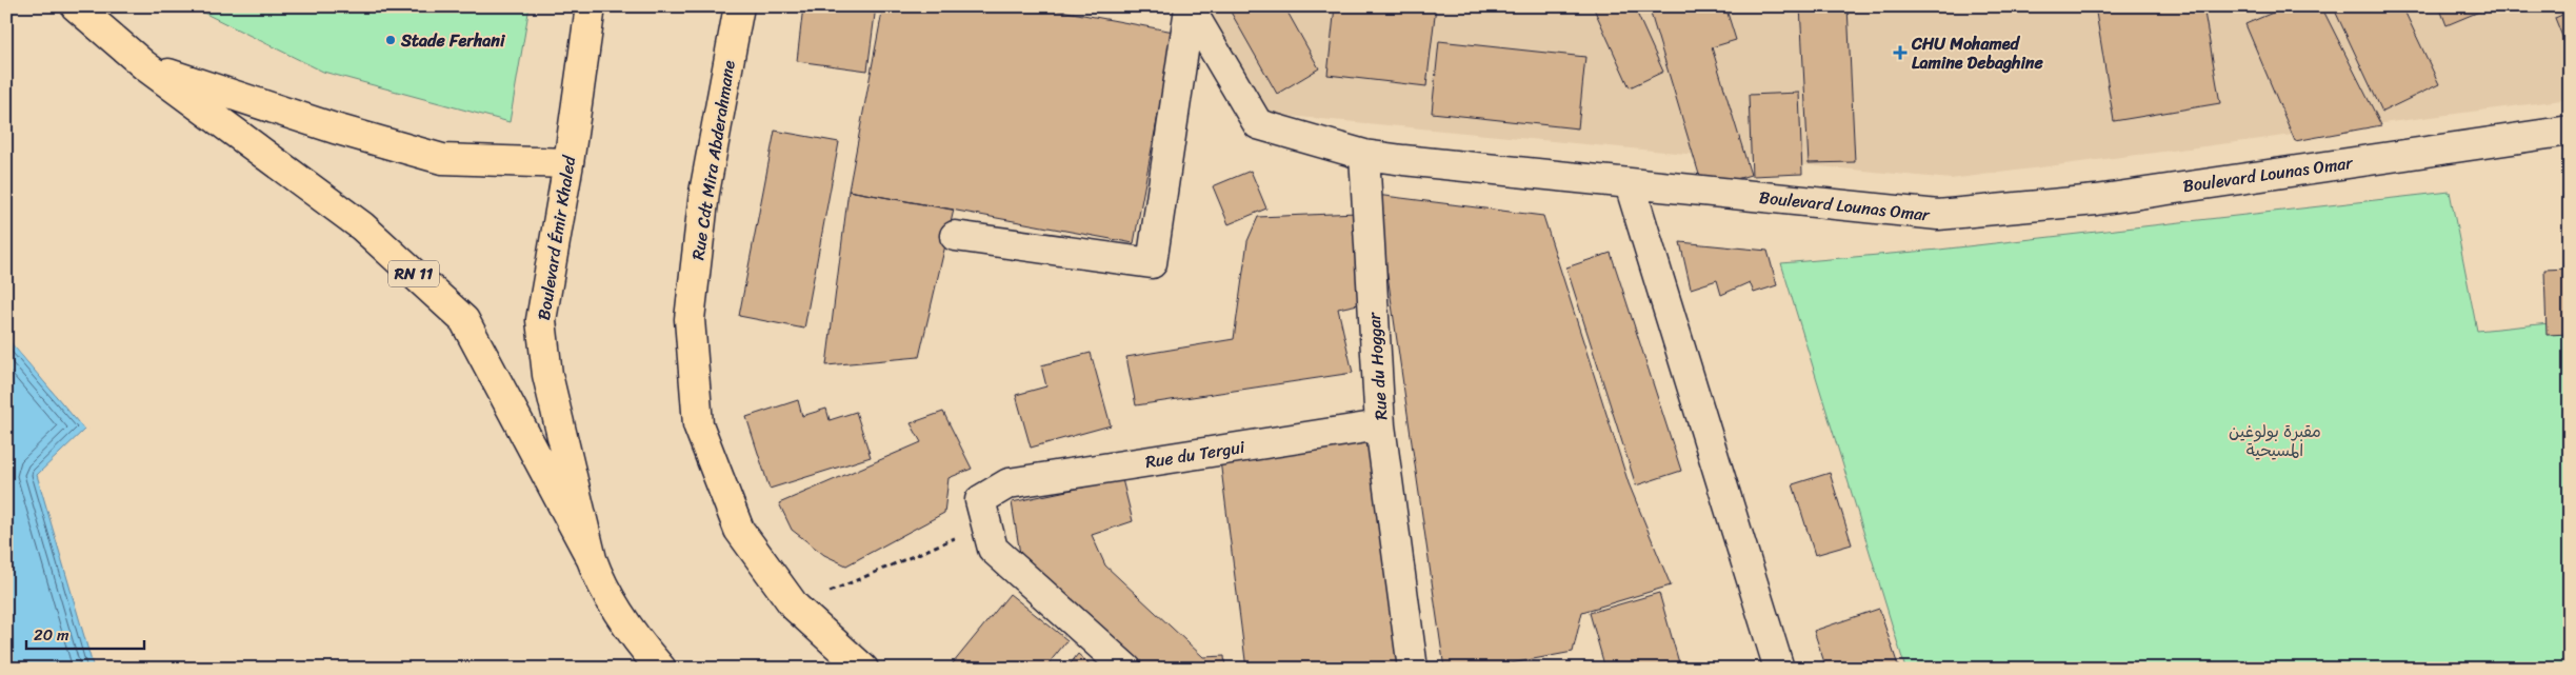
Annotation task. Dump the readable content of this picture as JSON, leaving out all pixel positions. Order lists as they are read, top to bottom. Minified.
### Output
{"streets":{"main road":["Rue Cdt Mira Abderahmane","Boulevard Émir Khaled","RN 11"],"street":["Boulevard Lounas Omar","Rue du Hoggar","Rue du Tergui"]},"crossings":[["Boulevard Lounas Omar","Rue du Hoggar"],["Boulevard Émir Khaled","RN 11"],["Rue du Hoggar","Rue du Tergui"]],"parks":["مقبرة بولوغين المسيحية"],"places":{"other":["Stade Ferhani"],"health":["CHU Mohamed Lamine Debaghine"]},"scale_bar":"20 m"}
